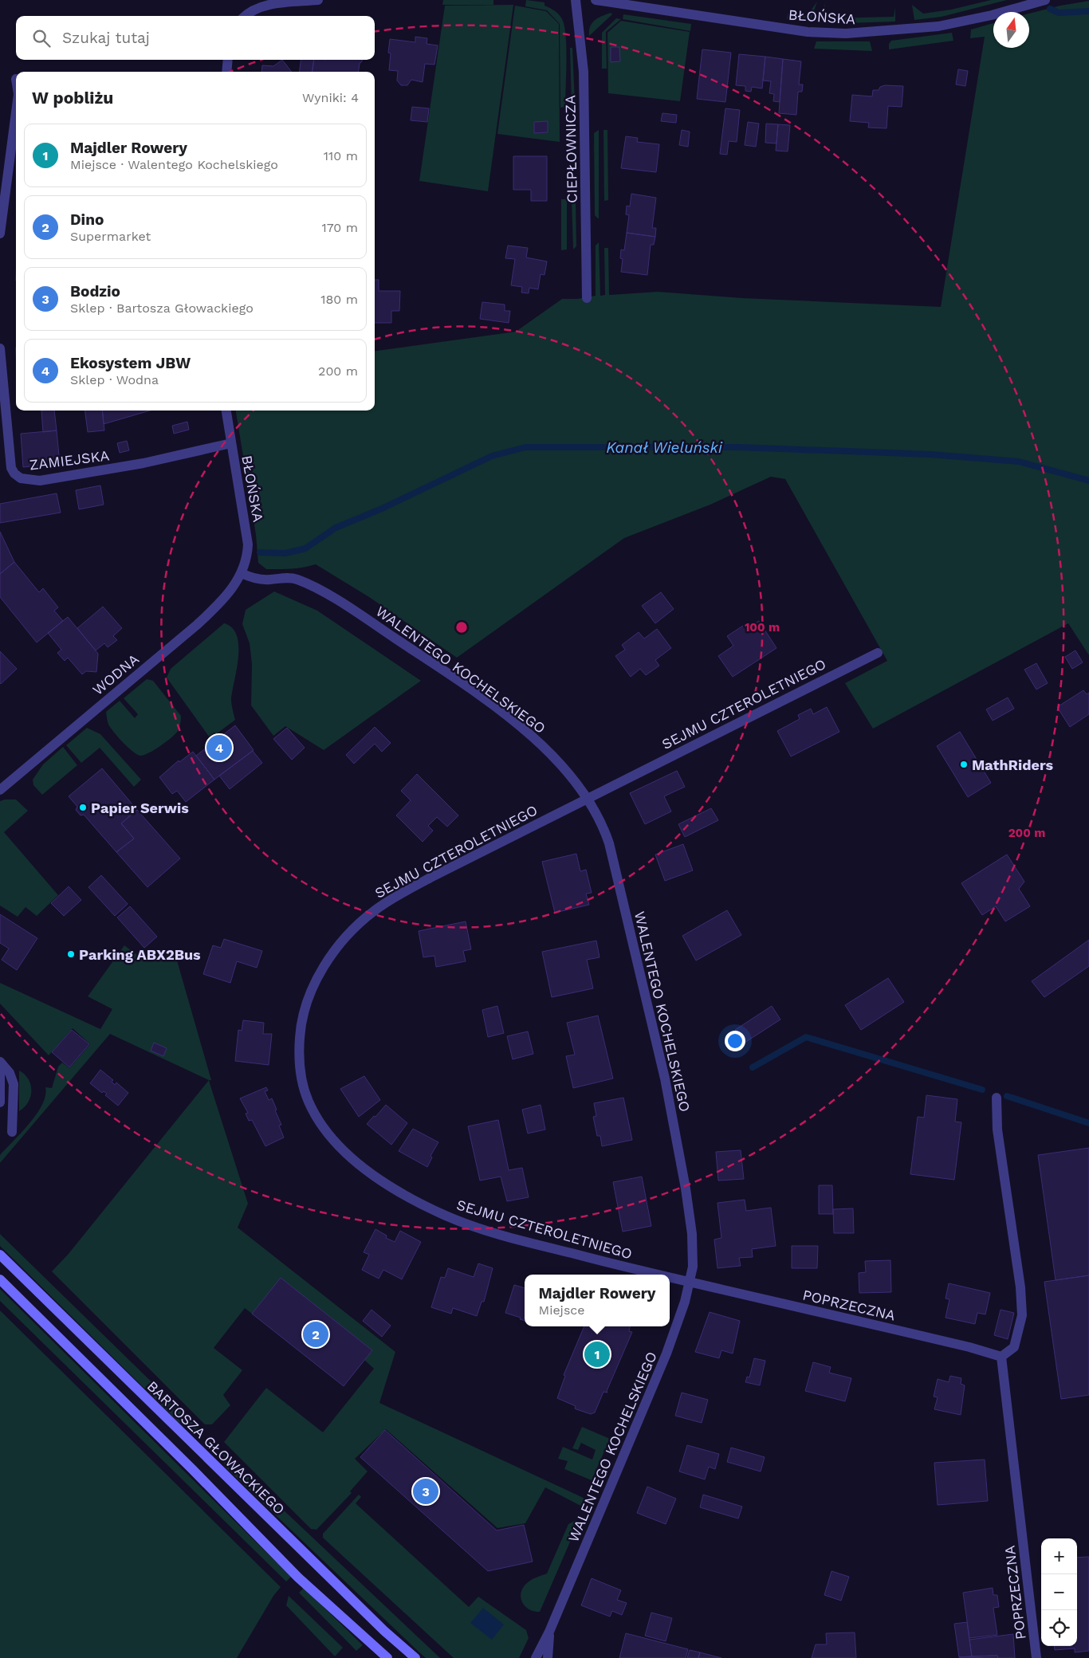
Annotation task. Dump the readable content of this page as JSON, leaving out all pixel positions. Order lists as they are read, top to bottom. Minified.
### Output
{"streets":{"street":["BŁOŃSKA","CIEPŁOWNICZA","ZAMIEJSKA","WALENTEGO KOCHELSKIEGO","WODNA","SEJMU CZTEROLETNIEGO","POPRZECZNA","BARTOSZA GŁOWACKIEGO"]},"crossings":[["BŁOŃSKA","ZAMIEJSKA"],["BŁOŃSKA","WALENTEGO KOCHELSKIEGO"],["BŁOŃSKA","WODNA"],["WALENTEGO KOCHELSKIEGO","WODNA"],["WALENTEGO KOCHELSKIEGO","SEJMU CZTEROLETNIEGO"],["WALENTEGO KOCHELSKIEGO","POPRZECZNA"],["SEJMU CZTEROLETNIEGO","POPRZECZNA"]],"water":["Kanał Wieluński"],"places":["MathRiders","Papier Serwis","Parking ABX2Bus"],"north":"top","page":{"search":"Szukaj tutaj","heading":["W pobliżu","Wyniki: 4"],"list":[{"mark":"1","name":"Majdler Rowery","note":"Miejsce · Walentego Kochelskiego","value":"110 m"},{"mark":"2","name":"Dino","note":"Supermarket","value":"170 m"},{"mark":"3","name":"Bodzio","note":"Sklep · Bartosza Głowackiego","value":"180 m"},{"mark":"4","name":"Ekosystem JBW","note":"Sklep · Wodna","value":"200 m"}],"pins":["4","2","1","3"],"popup":["Majdler Rowery","Miejsce"],"map_buttons":["+","−"]},"rings":["100 m","200 m"]}
